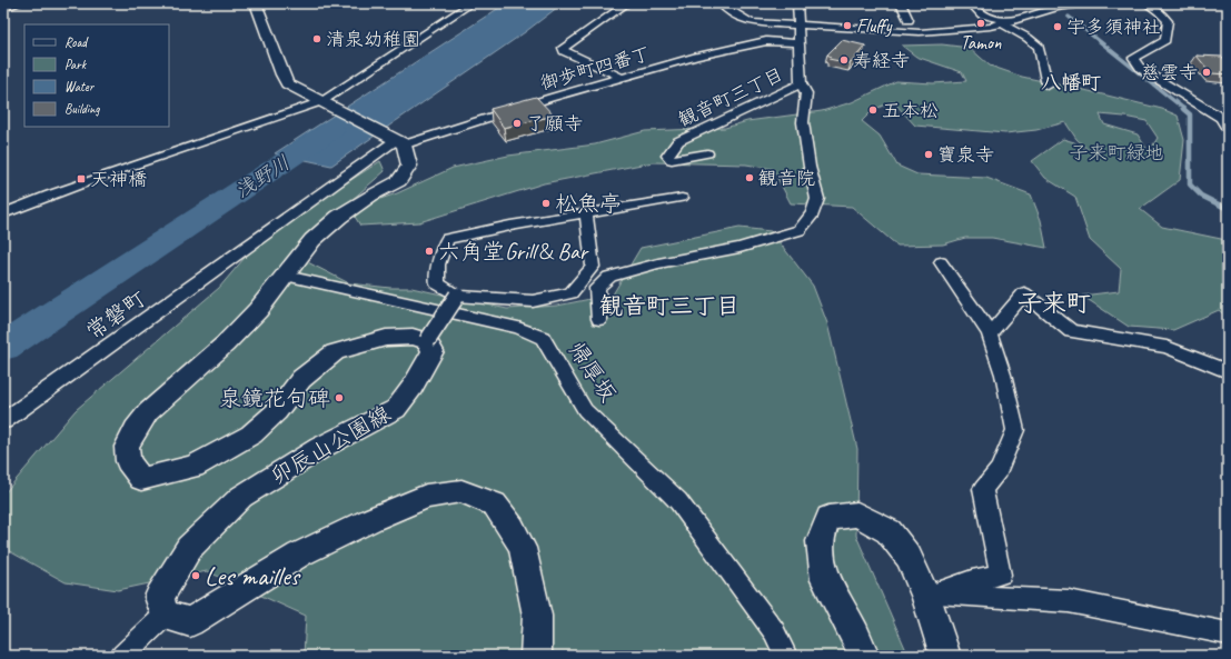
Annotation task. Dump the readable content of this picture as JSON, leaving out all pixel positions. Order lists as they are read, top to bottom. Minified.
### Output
{"streets":{"street":["御歩町四番丁","観音町三丁目","常磐町","帰厚坂","卯辰山公園線"]},"crossings":[["御歩町四番丁","観音町三丁目"],["御歩町四番丁","常磐町"]],"districts":["八幡町","子来町","観音町三丁目"],"water":["浅野川"],"parks":["子来町緑地"],"places":{"other":["Tamon","Fluffy","宇多須神社","清泉幼稚園","寿経寺","慈雲寺","五本松","了願寺","寶泉寺","観音院","松魚亭","六角堂Grill＆Bar","泉鏡花句碑","Les mailles"],"transit":["天神橋"]},"legend":["Road","Park","Water","Building"]}
